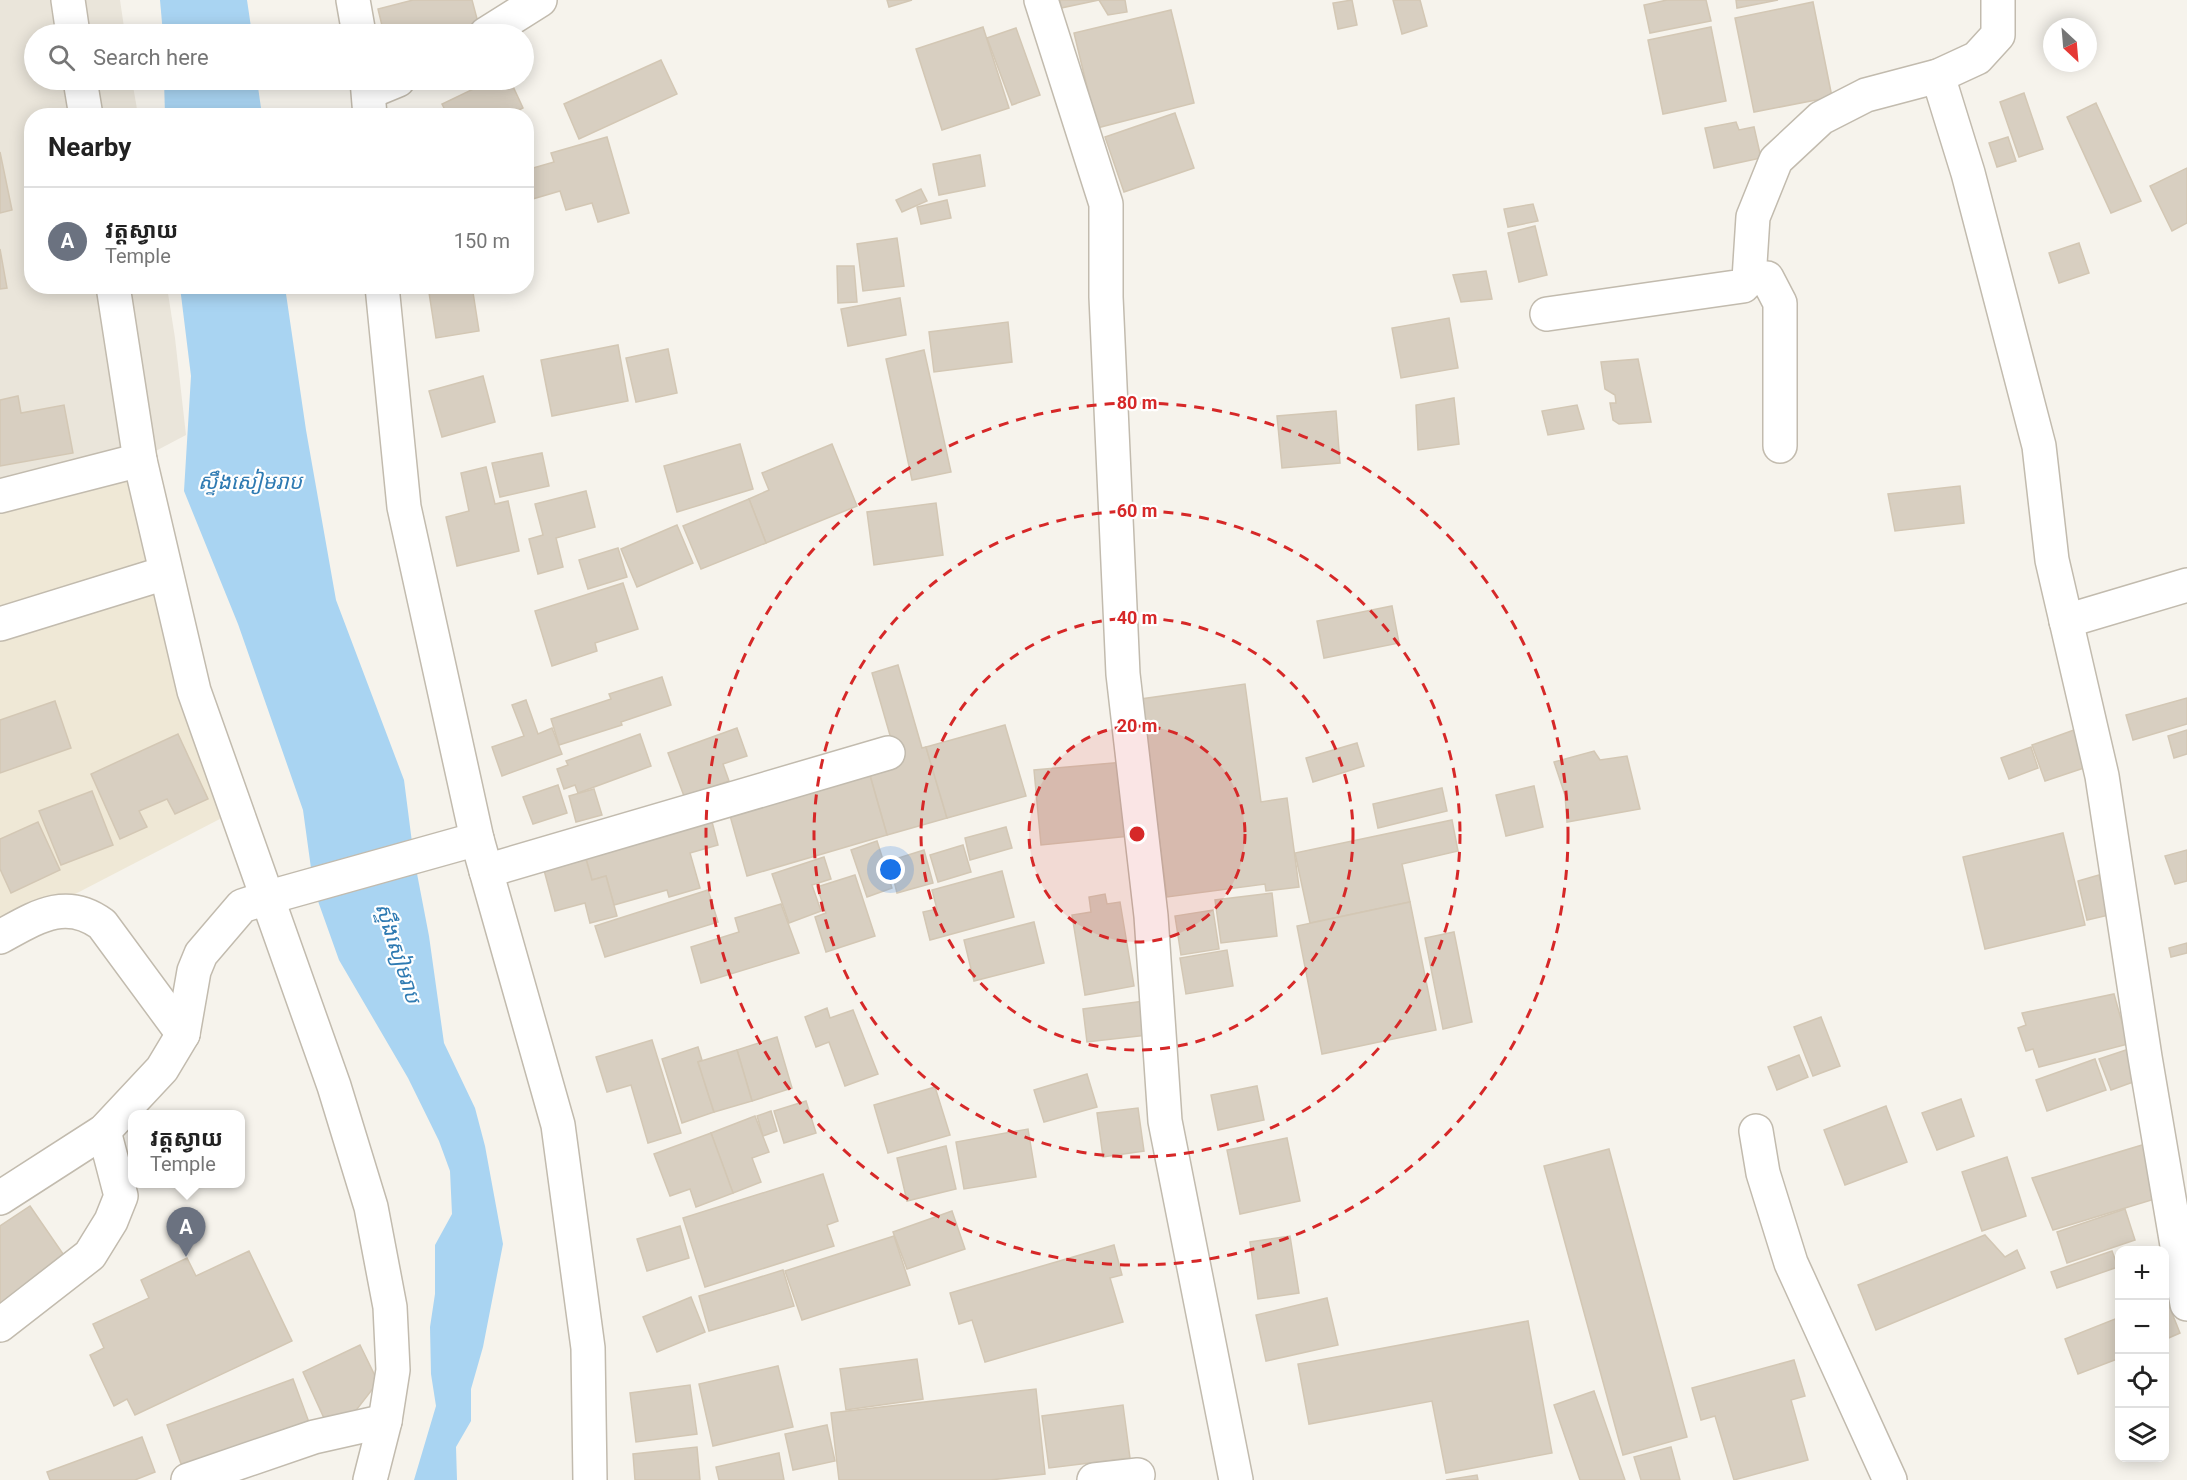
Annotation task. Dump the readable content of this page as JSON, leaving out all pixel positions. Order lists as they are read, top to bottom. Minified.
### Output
{"water":["ស្ទឹងសៀមរាប"],"north":"bottom right","page":{"search":"Search here","heading":"Nearby","list":[{"mark":"A","name":"វត្តស្វាយ","note":"Temple","value":"150 m"}],"popup":["វត្តស្វាយ","Temple"],"pins":"A","map_buttons":["+","−"]},"rings":["80 m","60 m","40 m","20 m"]}
